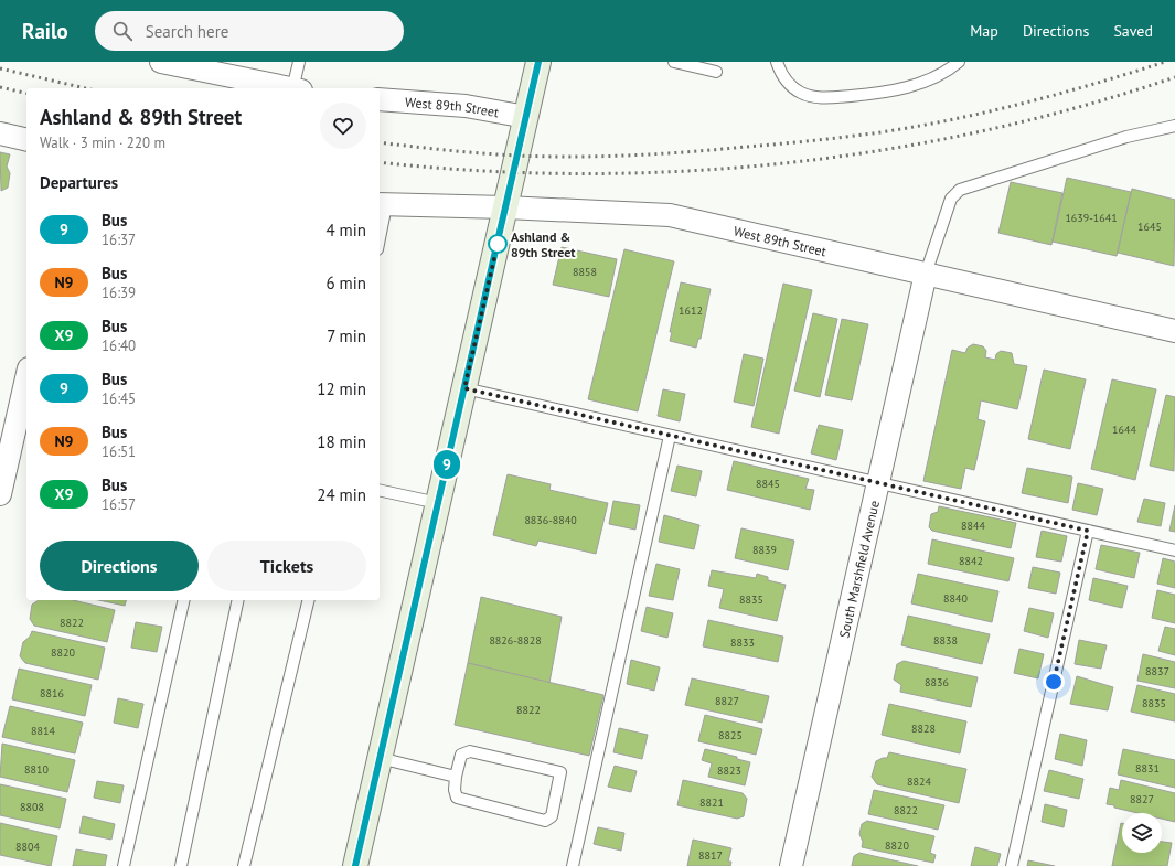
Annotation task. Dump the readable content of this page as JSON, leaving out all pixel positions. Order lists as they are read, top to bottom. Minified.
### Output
{"streets":{"street":["West 89th Street","South Marshfield Avenue"]},"crossings":[["West 89th Street","South Marshfield Avenue"]],"places":["Ashland & 89th Street"],"lines":["bus line 9"],"house_numbers":["1639-1641","1645","8858","1612","1644","8845","8836-8840","8844","8839","8842","8840","8835","8822","8826-8828","8838","8833","8820","8837","8836","8816","8827","8835","8822","8828","8814","8825","8831","8810","8823","8824","8827","8821","8808","8822","8820","8804","8817"],"page":{"header":"Railo","search":"Search here","nav":["Map","Directions","Saved"],"on_map":"9","heading":[["Ashland & 89th Street","Walk · 3 min · 220 m"],"Departures"],"list":[{"mark":"9","name":"Bus","note":"16:37","value":"4 min"},{"mark":"N9","name":"Bus","note":"16:39","value":"6 min"},{"mark":"X9","name":"Bus","note":"16:40","value":"7 min"},{"mark":"9","name":"Bus","note":"16:45","value":"12 min"},{"mark":"N9","name":"Bus","note":"16:51","value":"18 min"},{"mark":"X9","name":"Bus","note":"16:57","value":"24 min"}],"buttons":["Directions","Tickets"]}}
